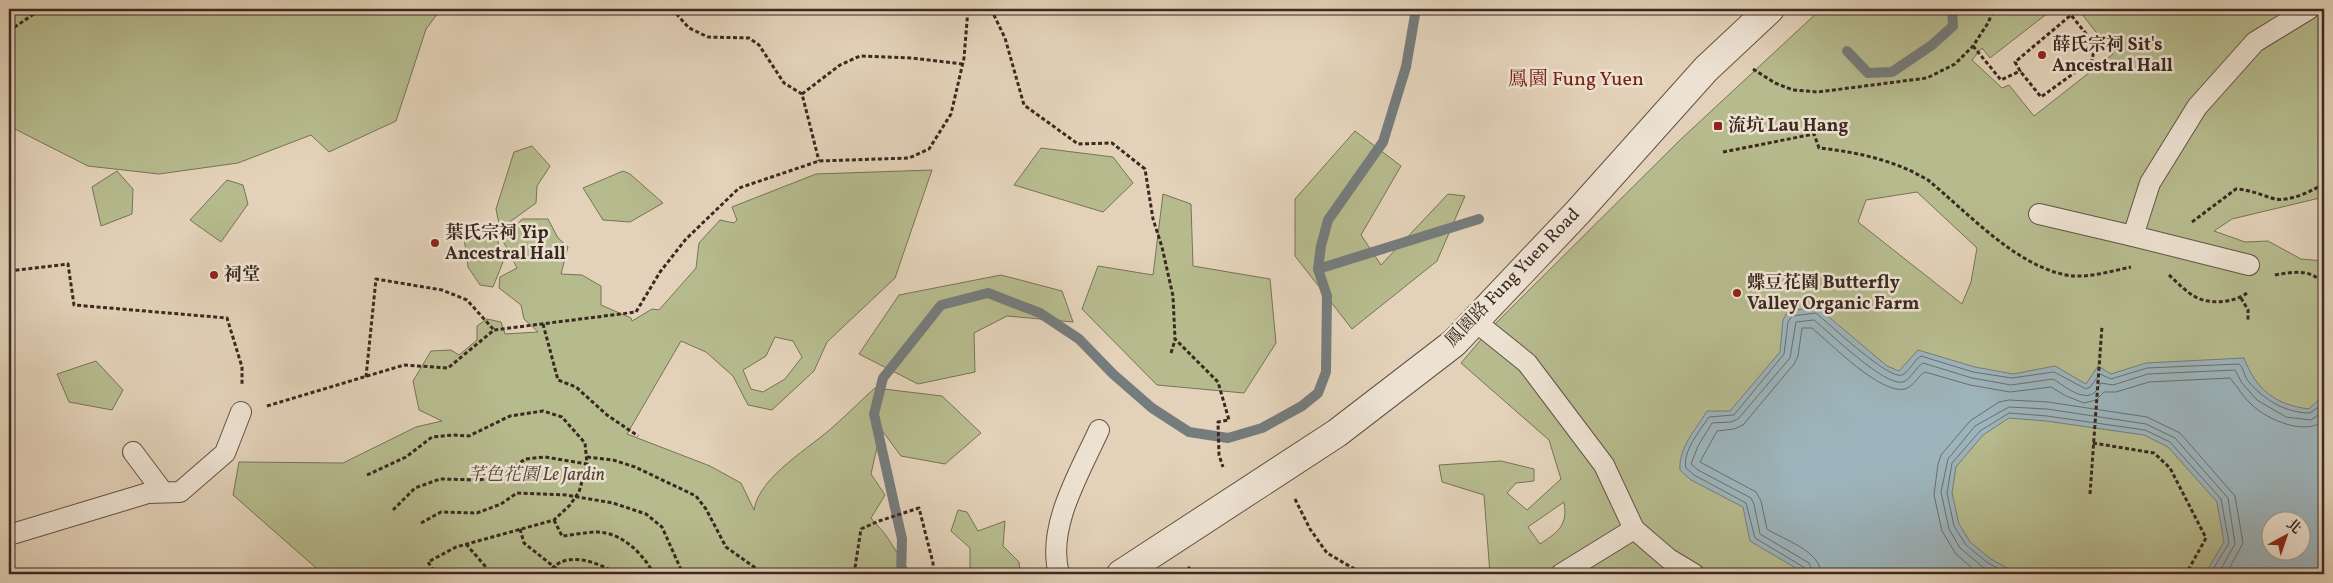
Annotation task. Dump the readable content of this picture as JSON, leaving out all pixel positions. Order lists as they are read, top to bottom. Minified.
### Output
{"streets":{"street":["鳳園路 Fung Yuen Road"]},"districts":["鳳園 Fung Yuen"],"parks":["芊色花園 Le Jardin"],"places":{"other":["薛氏宗祠 Sit's Ancestral Hall","葉氏宗祠 Yip Ancestral Hall","祠堂","蝶豆花園 Butterfly Valley Organic Farm"],"transit":["流坑 Lau Hang"]},"north":"top right"}
